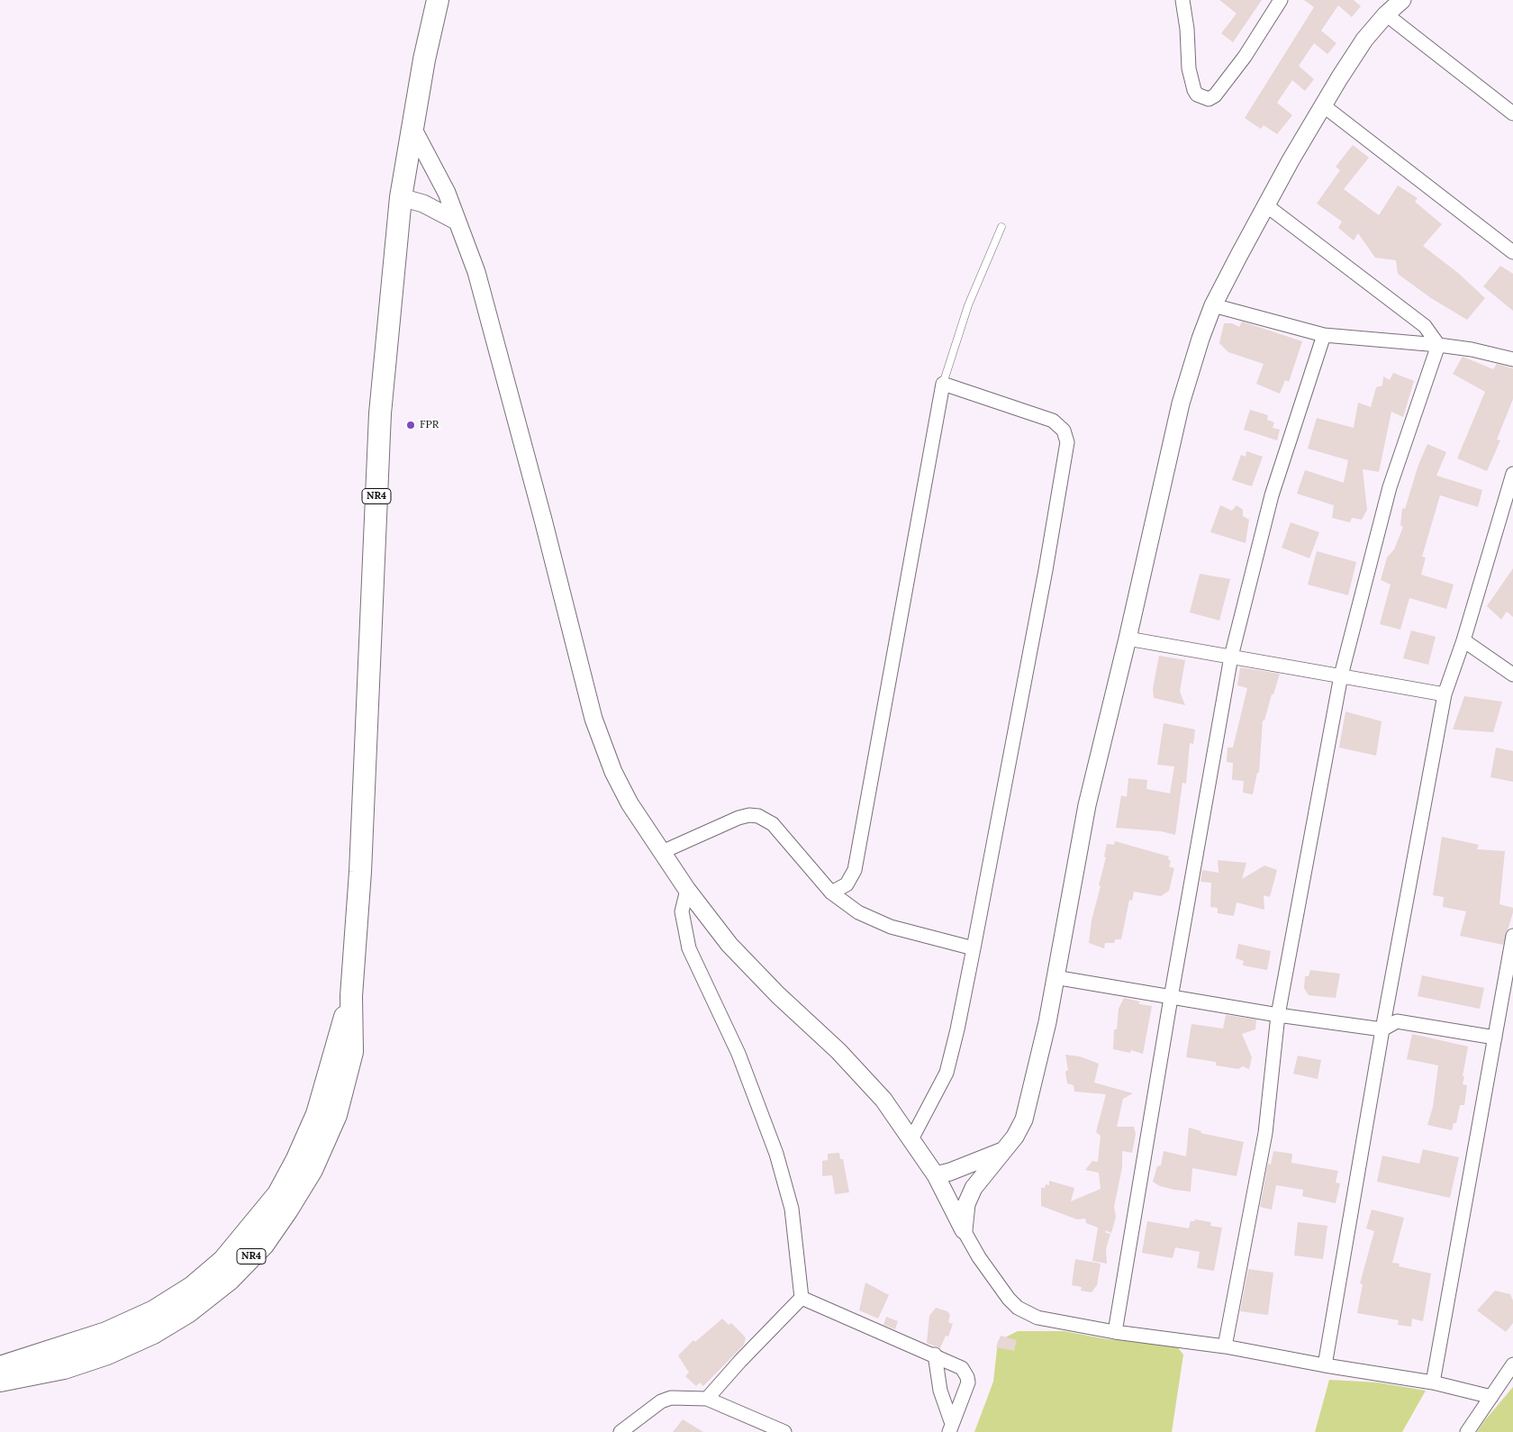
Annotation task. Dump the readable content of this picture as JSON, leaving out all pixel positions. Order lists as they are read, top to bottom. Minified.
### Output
{"streets":{"highway":["NR4"]},"places":["FPR"]}
